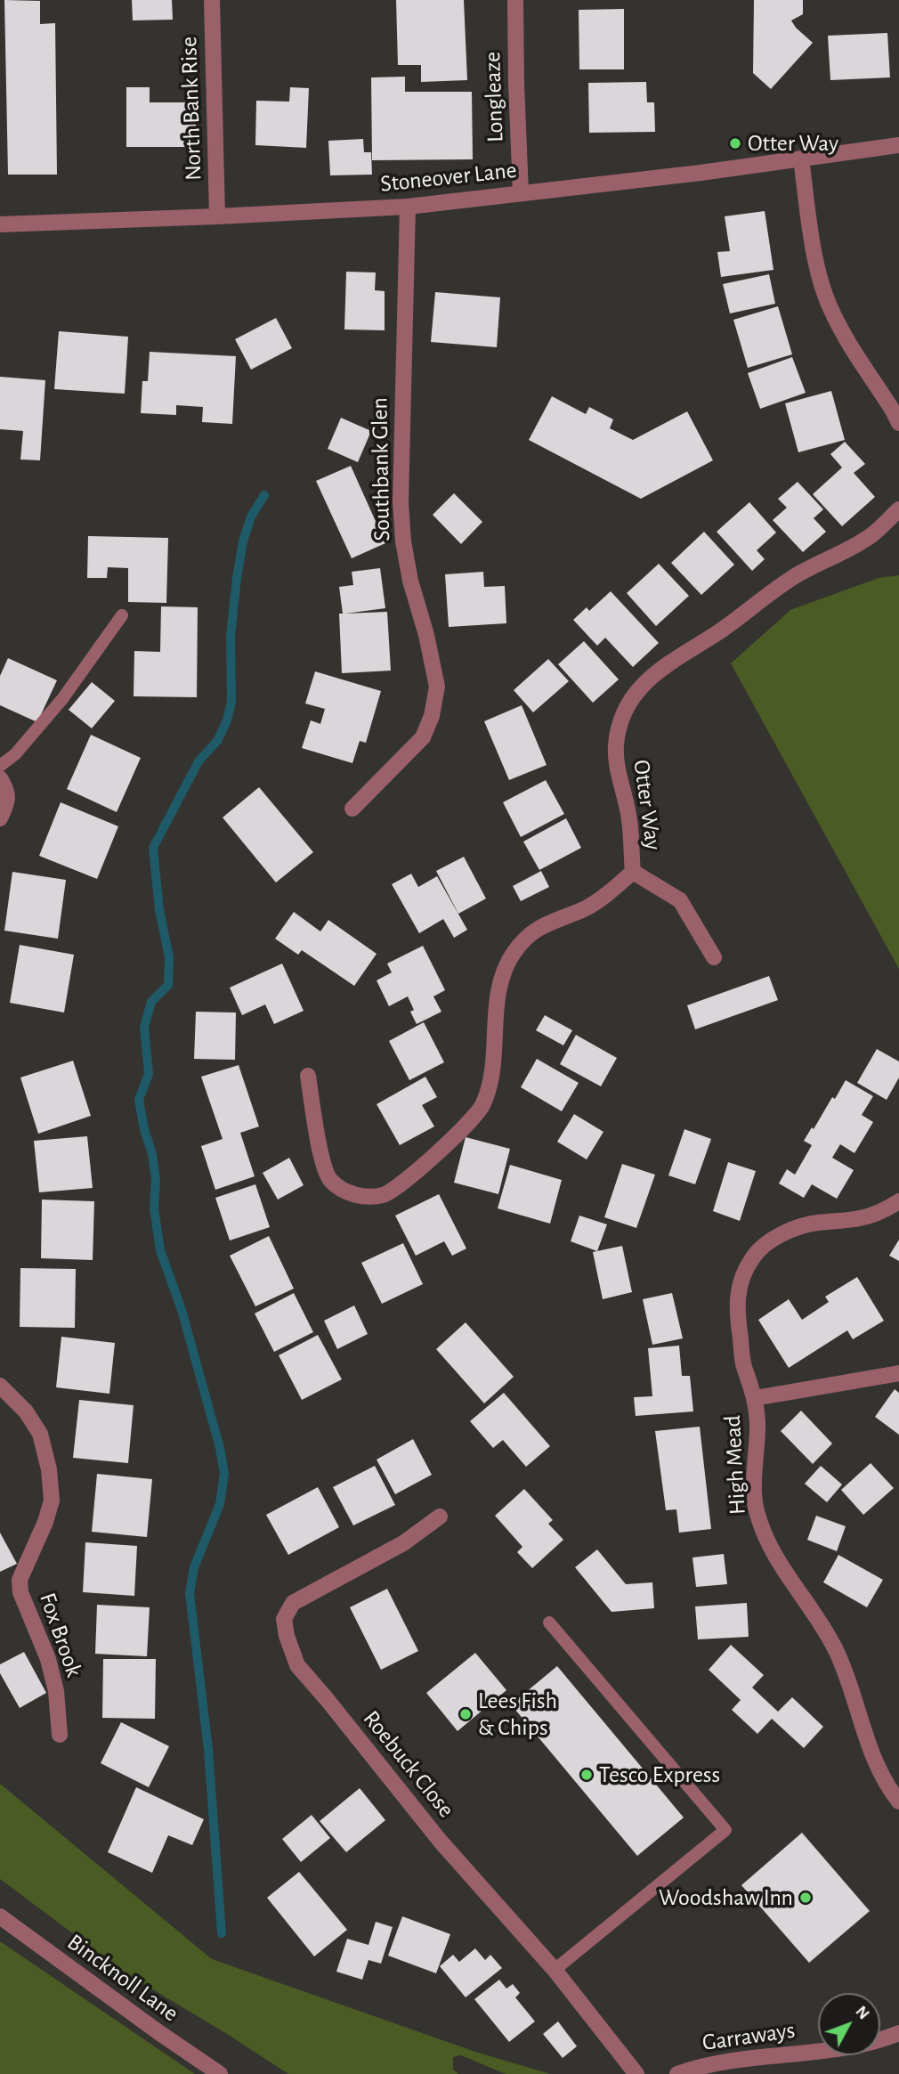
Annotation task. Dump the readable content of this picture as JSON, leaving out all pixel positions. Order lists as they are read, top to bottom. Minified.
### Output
{"streets":{"street":["Longleaze","North Bank Rise","Stoneover Lane","Southbank Glen","Otter Way","High Mead","Fox Brook","Roebuck Close","Bincknoll Lane","Garraways"]},"crossings":[["Longleaze","Stoneover Lane"],["North Bank Rise","Stoneover Lane"],["Stoneover Lane","Southbank Glen"]],"places":["Otter Way","Lees Fish & Chips","Tesco Express","Woodshaw Inn"],"north":"top right"}
